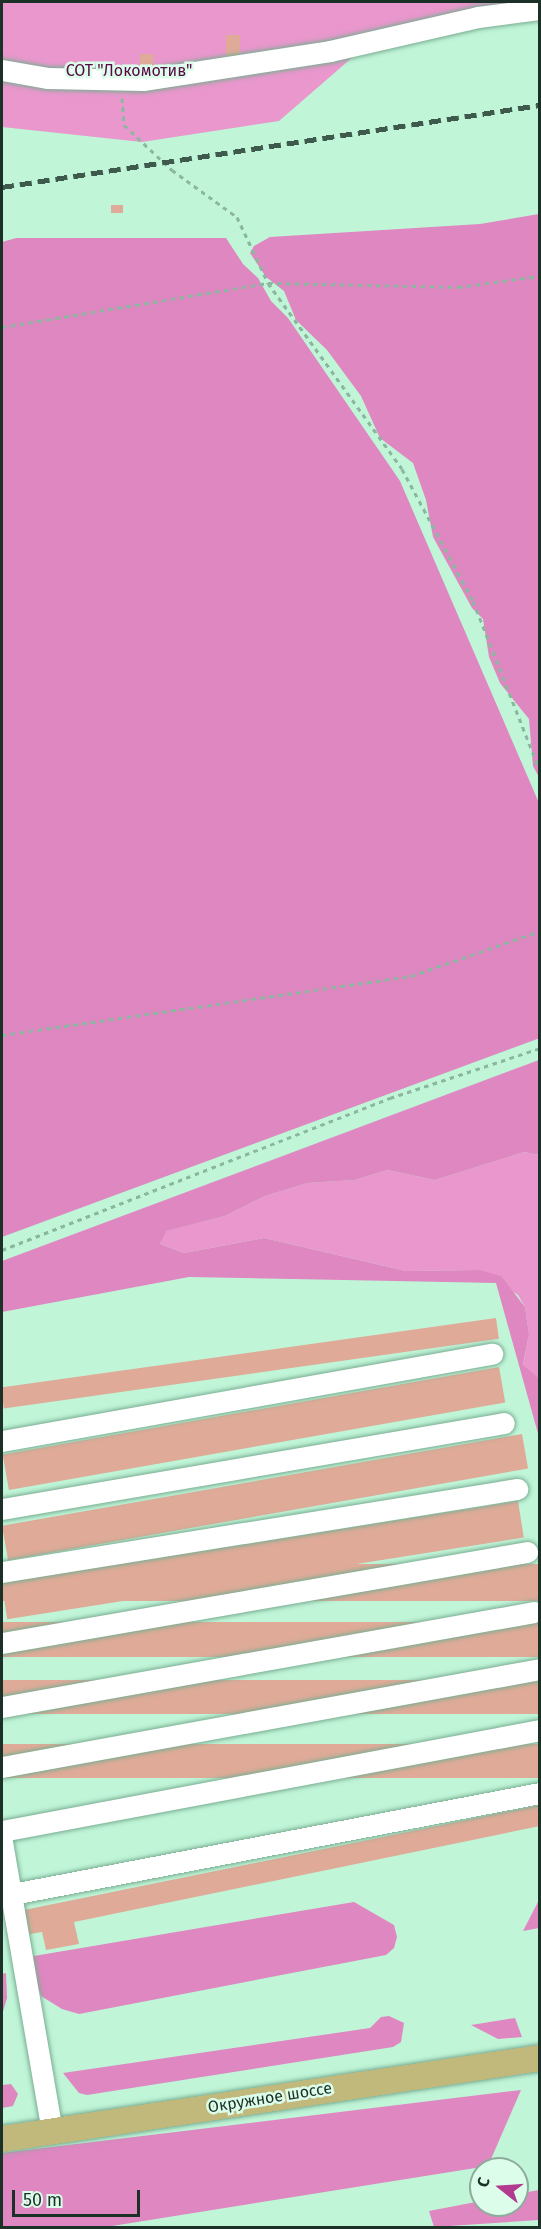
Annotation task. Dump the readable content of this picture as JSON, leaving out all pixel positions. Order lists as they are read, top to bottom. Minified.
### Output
{"streets":{"main road":["Окружное шоссе"]},"parks":["СОТ \"Локомотив\""],"scale_bar":"50 m","north":"left"}
